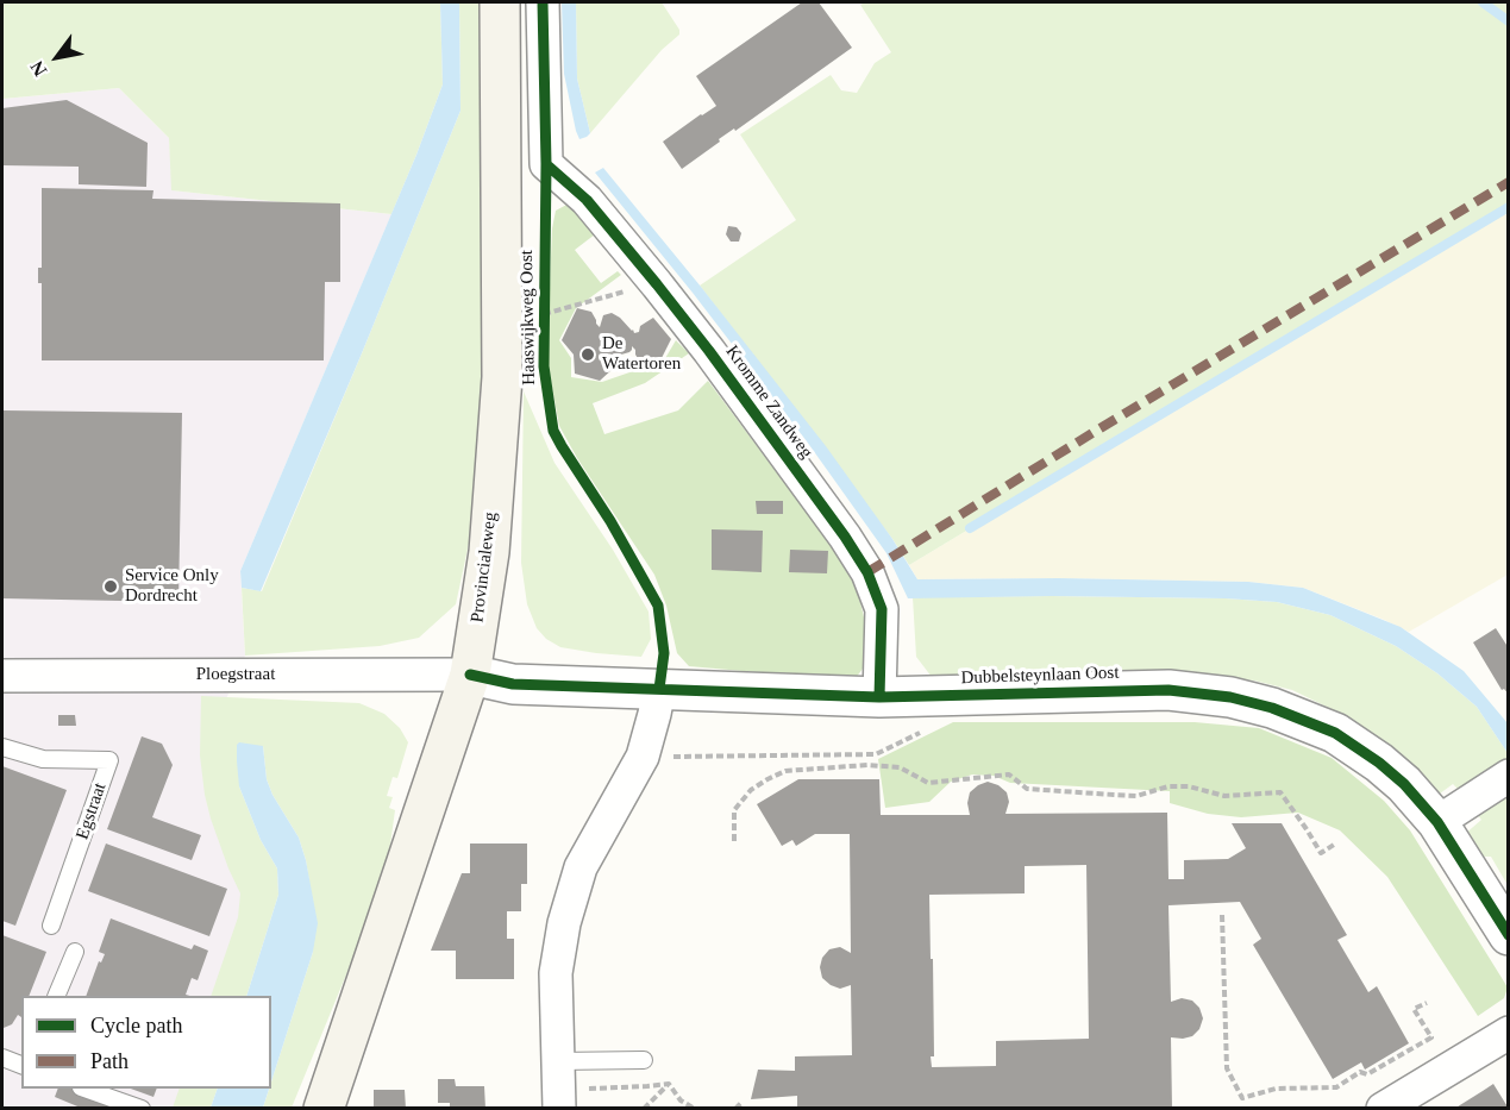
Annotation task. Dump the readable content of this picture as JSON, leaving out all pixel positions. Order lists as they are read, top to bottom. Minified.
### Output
{"streets":{"main road":["Provincialeweg"],"street":["Kromme Zandweg","Ploegstraat","Dubbelsteynlaan Oost"],"lane":["Egstraat"],"cycle path":["Haaswijkweg Oost"]},"crossings":[["Kromme Zandweg","Dubbelsteynlaan Oost"],["Provincialeweg","Ploegstraat"],["Provincialeweg","Dubbelsteynlaan Oost"],["Ploegstraat","Dubbelsteynlaan Oost"]],"places":["De Watertoren","Service Only Dordrecht"],"legend":["Cycle path","Path"],"north":"bottom left"}
